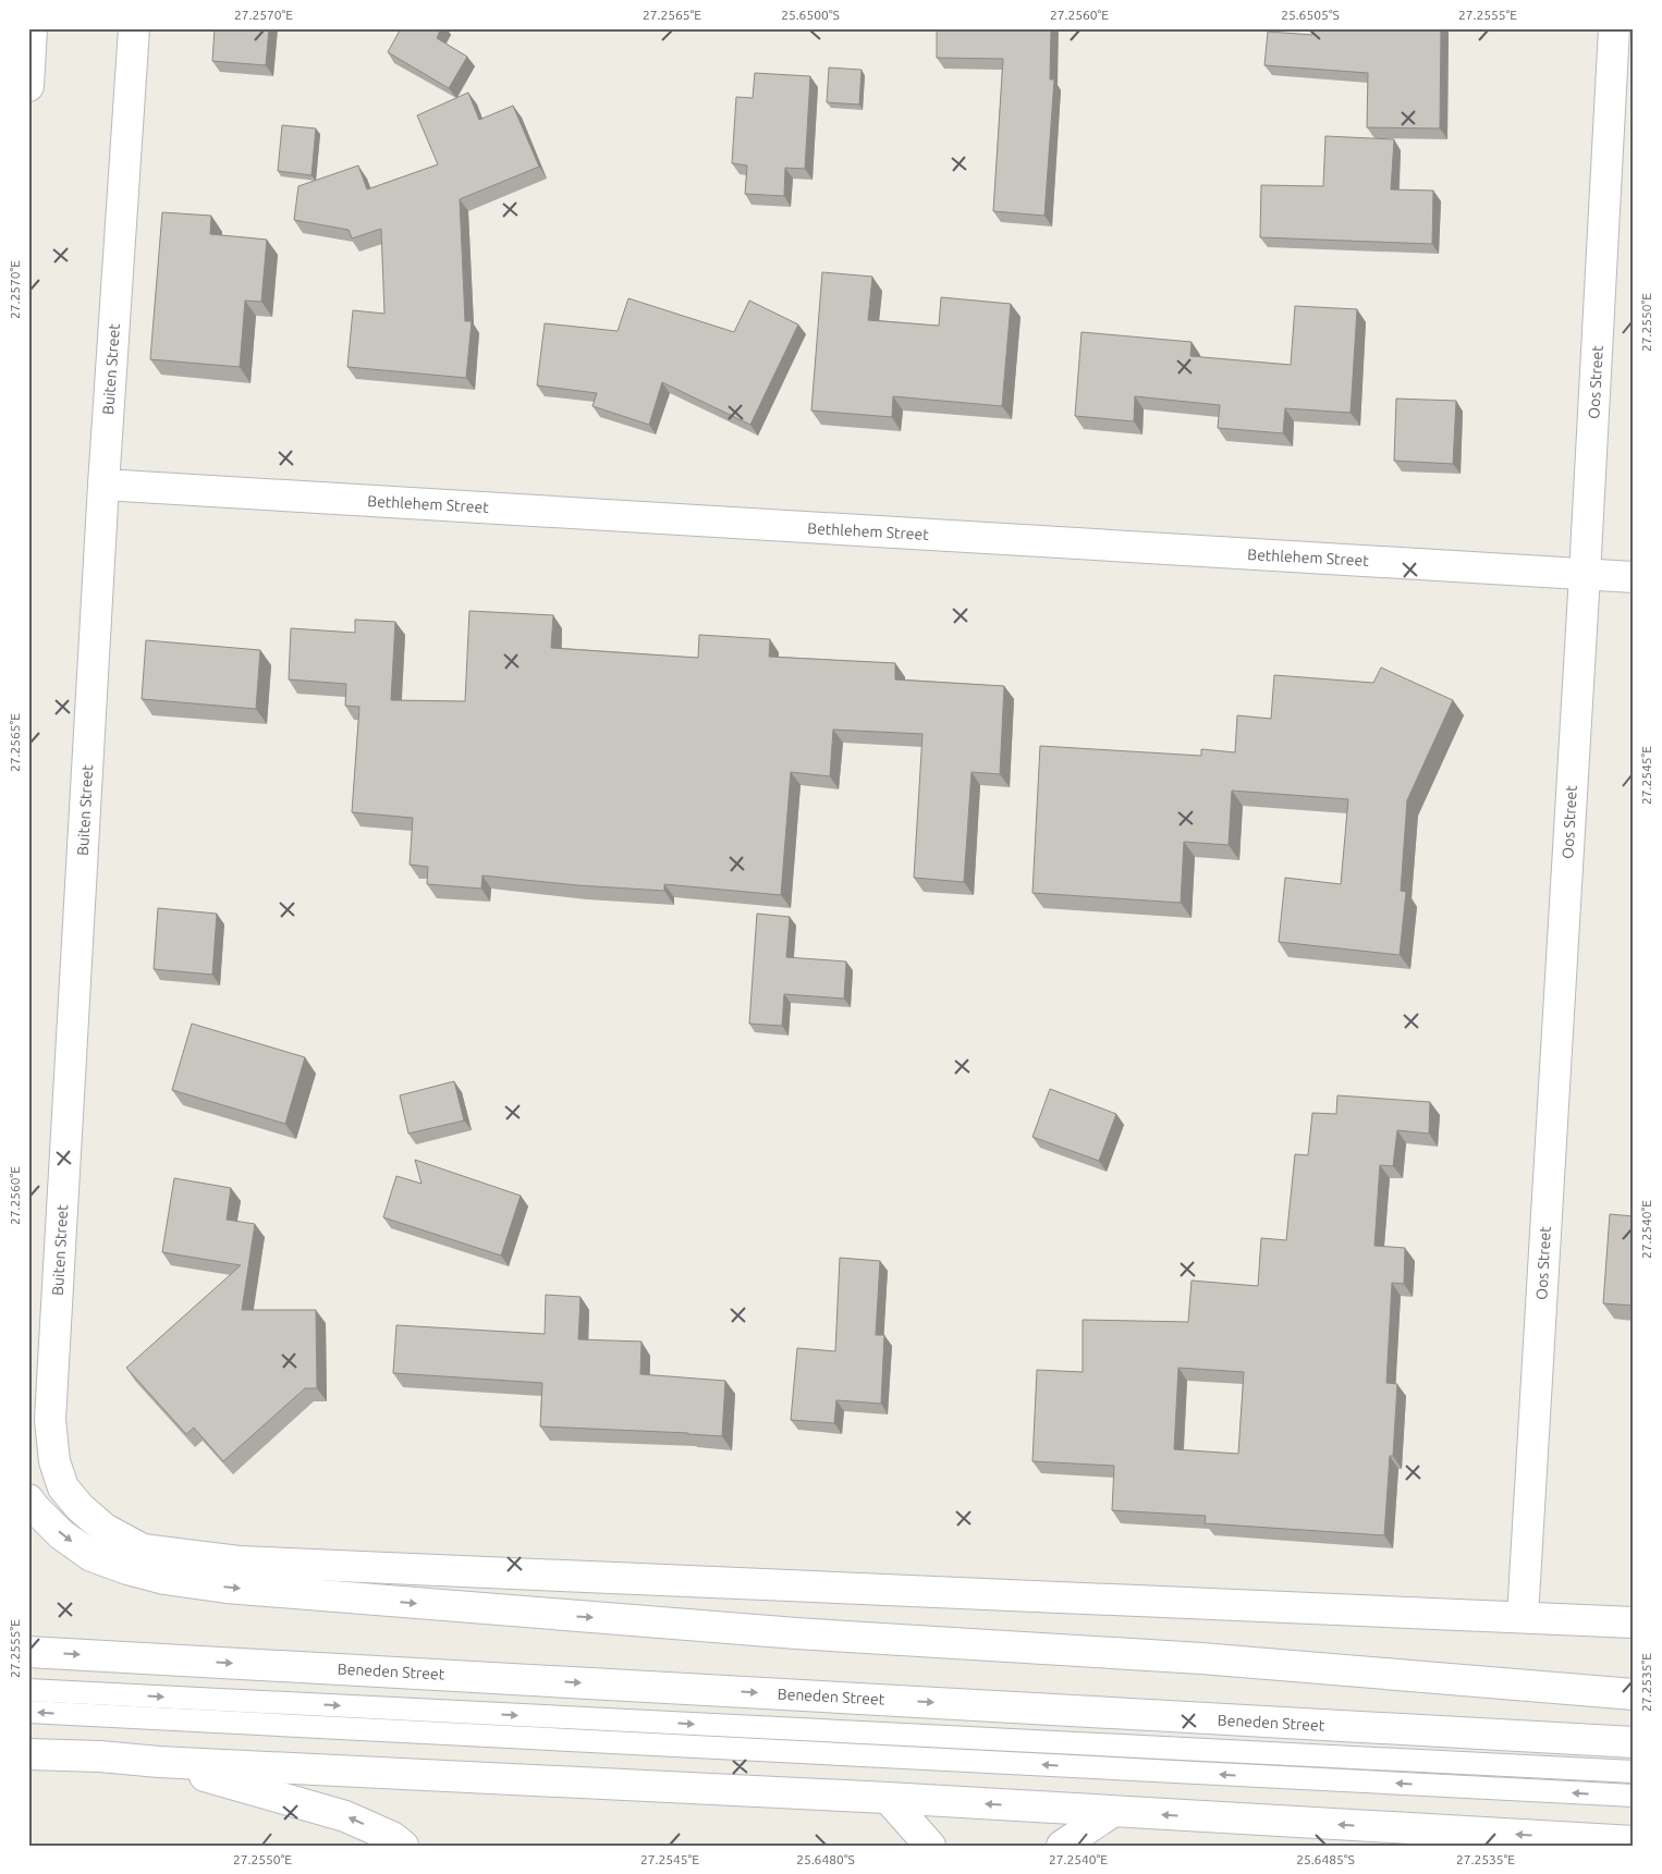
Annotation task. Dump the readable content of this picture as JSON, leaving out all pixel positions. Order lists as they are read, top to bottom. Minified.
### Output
{"streets":{"street":["Buiten Street","Oos Street","Bethlehem Street","Beneden Street"]},"crossings":[["Buiten Street","Oos Street"],["Buiten Street","Bethlehem Street"],["Oos Street","Bethlehem Street"]],"coordinates":["27.2570°E","27.2565°E","25.6500°S","27.2560°E","25.6505°S","27.2555°E","27.2550°E","27.2545°E","27.2540°E","27.2535°E","25.6480°S","25.6485°S"]}
